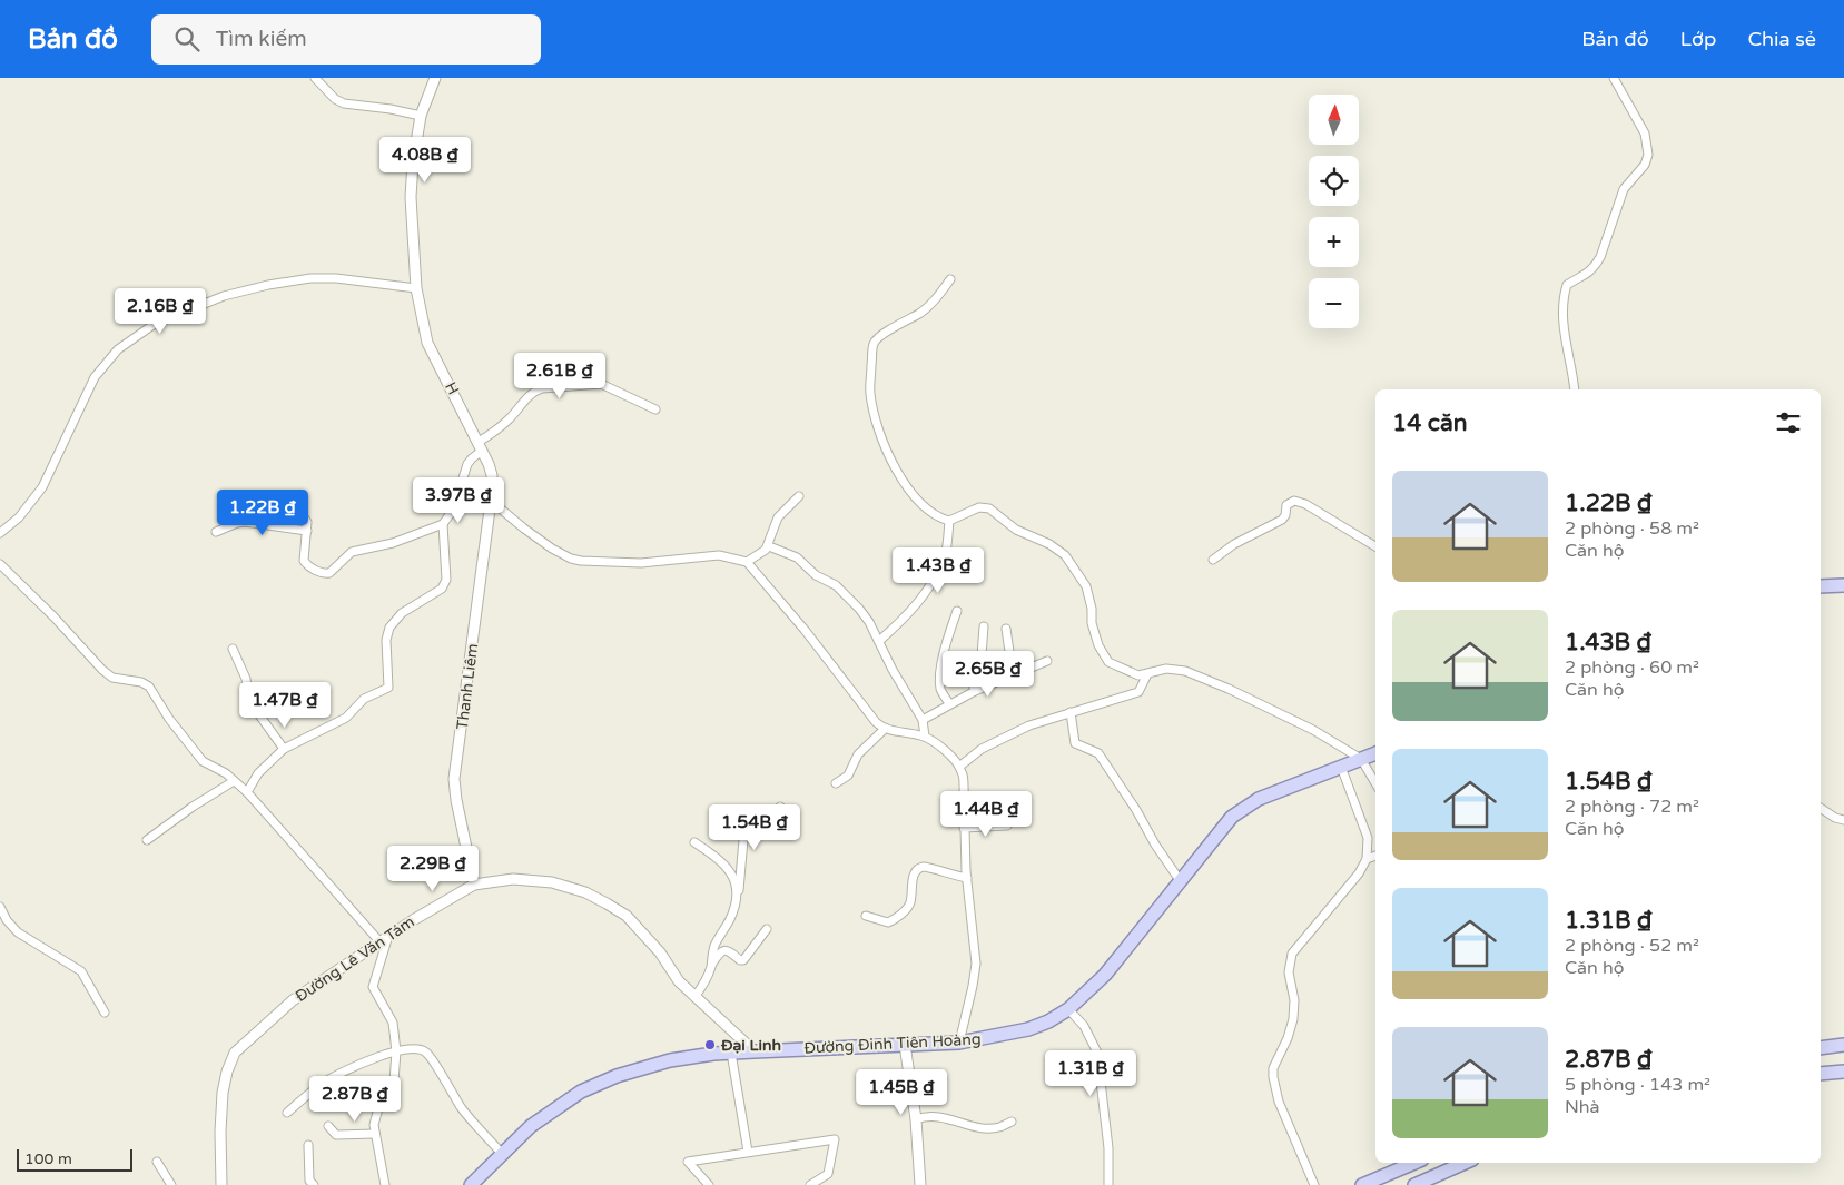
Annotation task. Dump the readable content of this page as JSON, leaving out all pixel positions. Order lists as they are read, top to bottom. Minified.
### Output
{"streets":{"main road":["Đường Đinh Tiên Hoàng"],"street":["H","Thanh Liêm","Đường Lê Văn Tám"]},"crossings":[["H","Thanh Liêm"],["Thanh Liêm","Đường Lê Văn Tám"],["Đường Lê Văn Tám","Đường Đinh Tiên Hoàng"]],"places":["Đại Linh"],"scale_bar":"100 m","north":"top","page":{"header":"Bản đồ","search":"Tìm kiếm","nav":["Bản đồ","Lớp","Chia sẻ"],"map_buttons":["+","−"],"price":["4.08B ₫","2.16B ₫","2.61B ₫","3.97B ₫","1.22B ₫","1.43B ₫","2.65B ₫","1.47B ₫","1.44B ₫","1.54B ₫","2.29B ₫","1.31B ₫","1.45B ₫","2.87B ₫"],"heading":"14 căn","list":[{"name":"1.22B ₫","note":"2 phòng · 58 m² · Căn hộ"},{"name":"1.43B ₫","note":"2 phòng · 60 m² · Căn hộ"},{"name":"1.54B ₫","note":"2 phòng · 72 m² · Căn hộ"},{"name":"1.31B ₫","note":"2 phòng · 52 m² · Căn hộ"},{"name":"2.87B ₫","note":"5 phòng · 143 m² · Nhà"}],"scale":"100 m"}}
